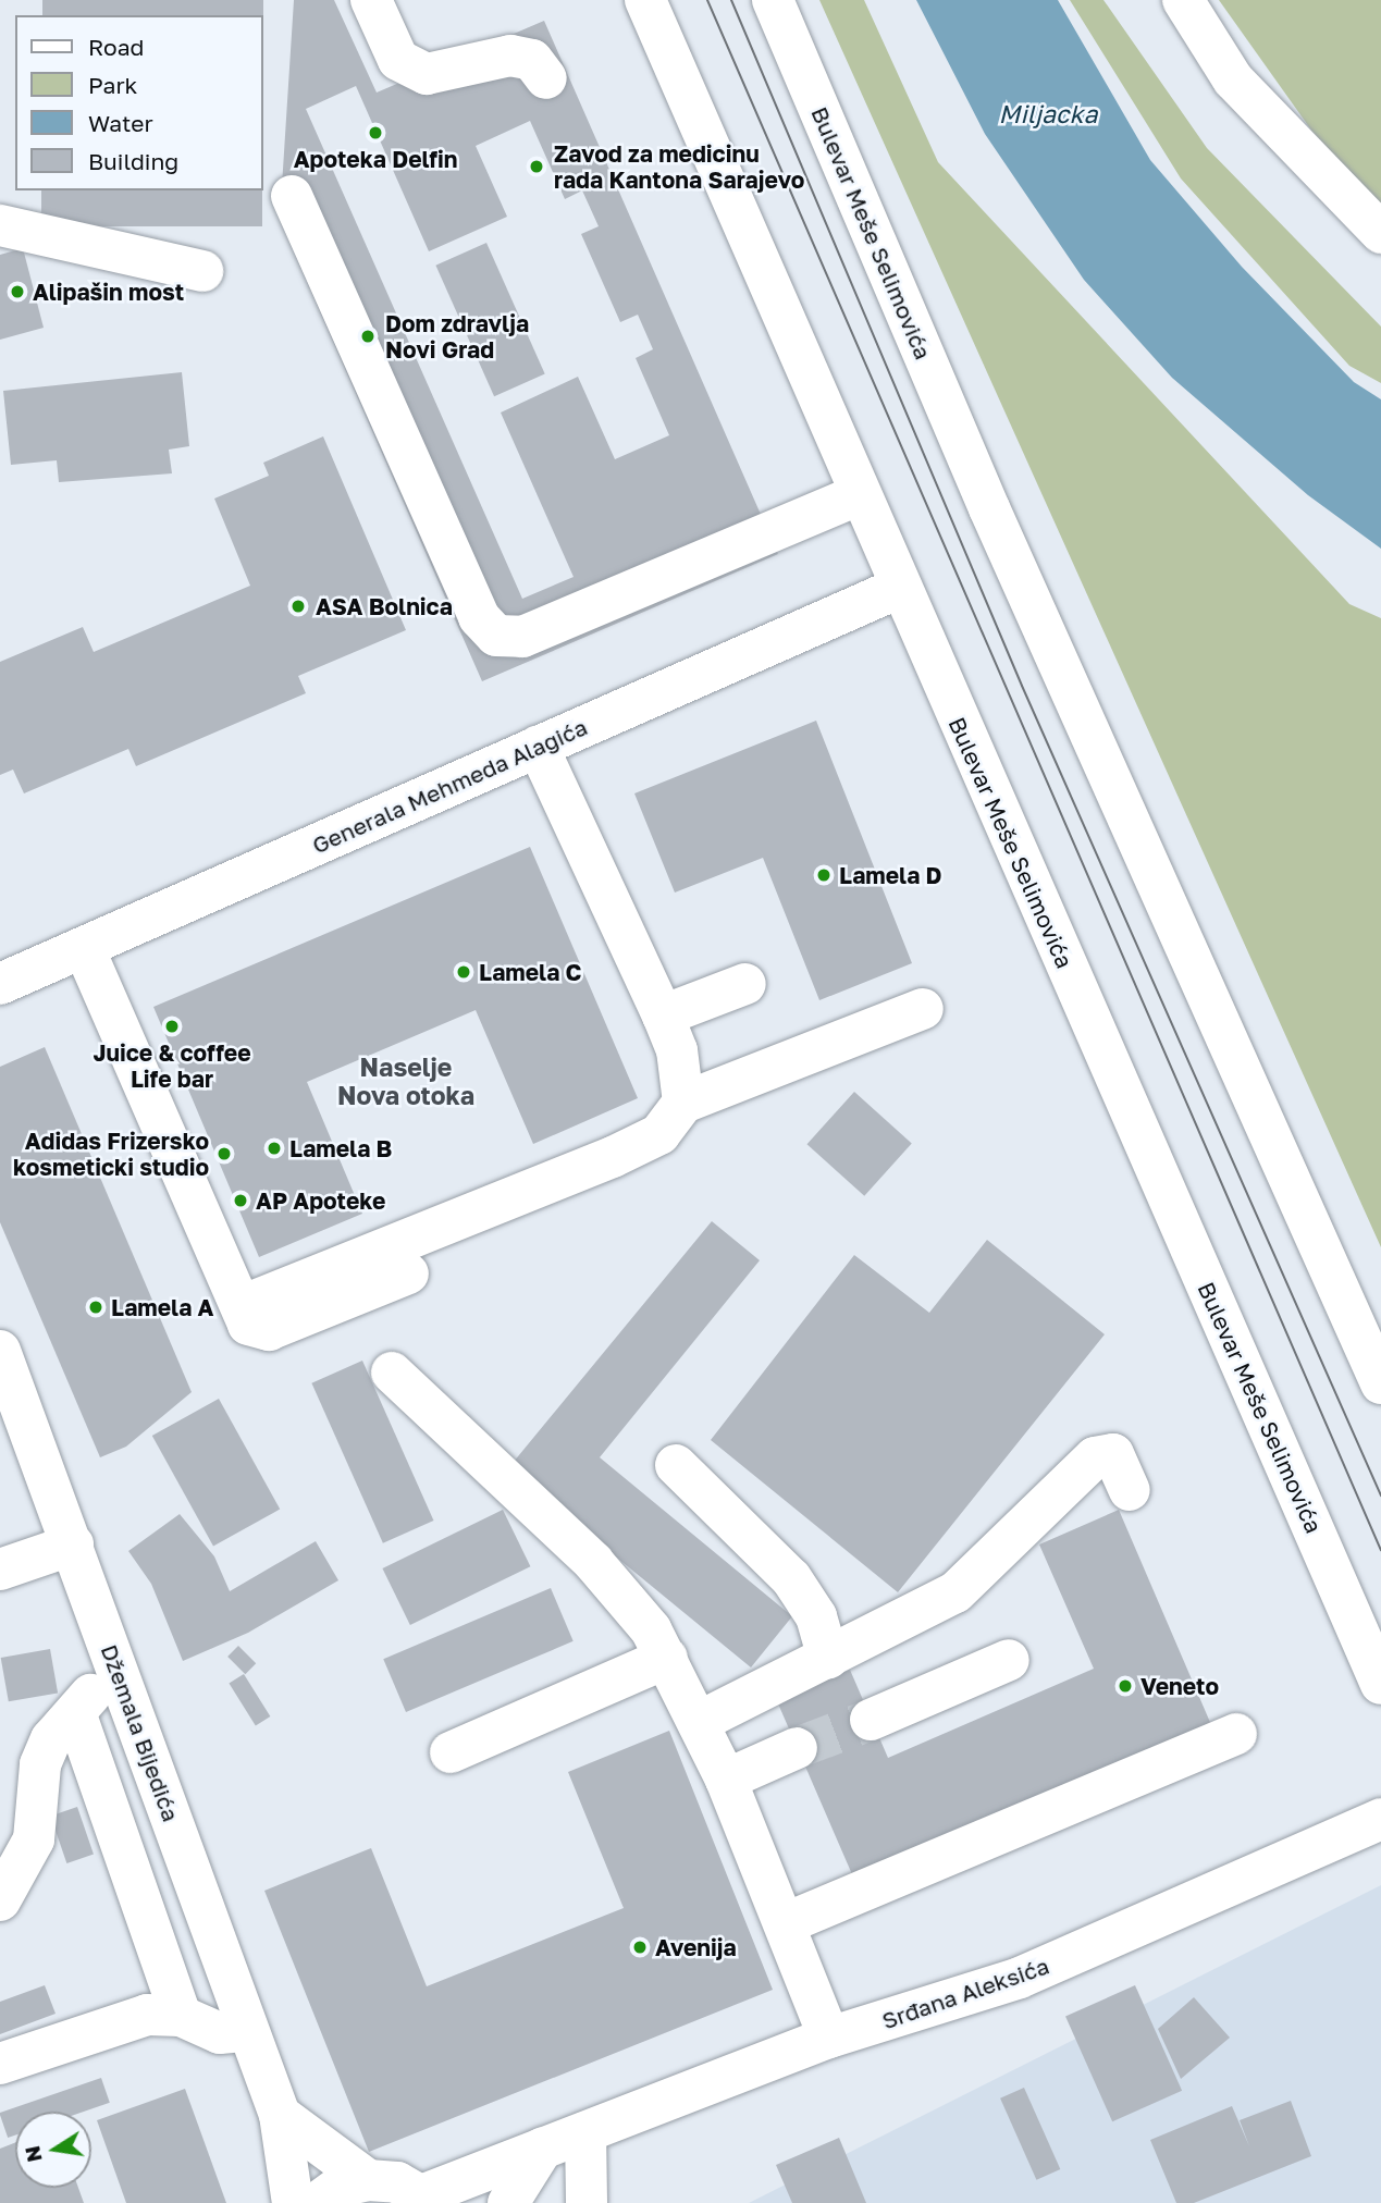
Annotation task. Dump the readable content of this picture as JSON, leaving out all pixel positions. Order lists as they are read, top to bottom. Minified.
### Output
{"streets":{"street":["Bulevar Meše Selimovića","Generala Mehmeda Alagića","Džemala Bijedića","Srđana Aleksića"]},"crossings":[["Bulevar Meše Selimovića","Generala Mehmeda Alagića"]],"districts":["Naselje Nova otoka"],"water":["Miljacka"],"places":["Apoteka Delfin","Zavod za medicinu rada Kantona Sarajevo","Alipašin most","Dom zdravlja Novi Grad","ASA Bolnica","Lamela D","Lamela C","Juice & coffee Life bar","Lamela B","Adidas Frizersko kosmeticki studio","AP Apoteke","Lamela A","Veneto","Avenija"],"legend":["Road","Park","Water","Building"],"north":"left"}
